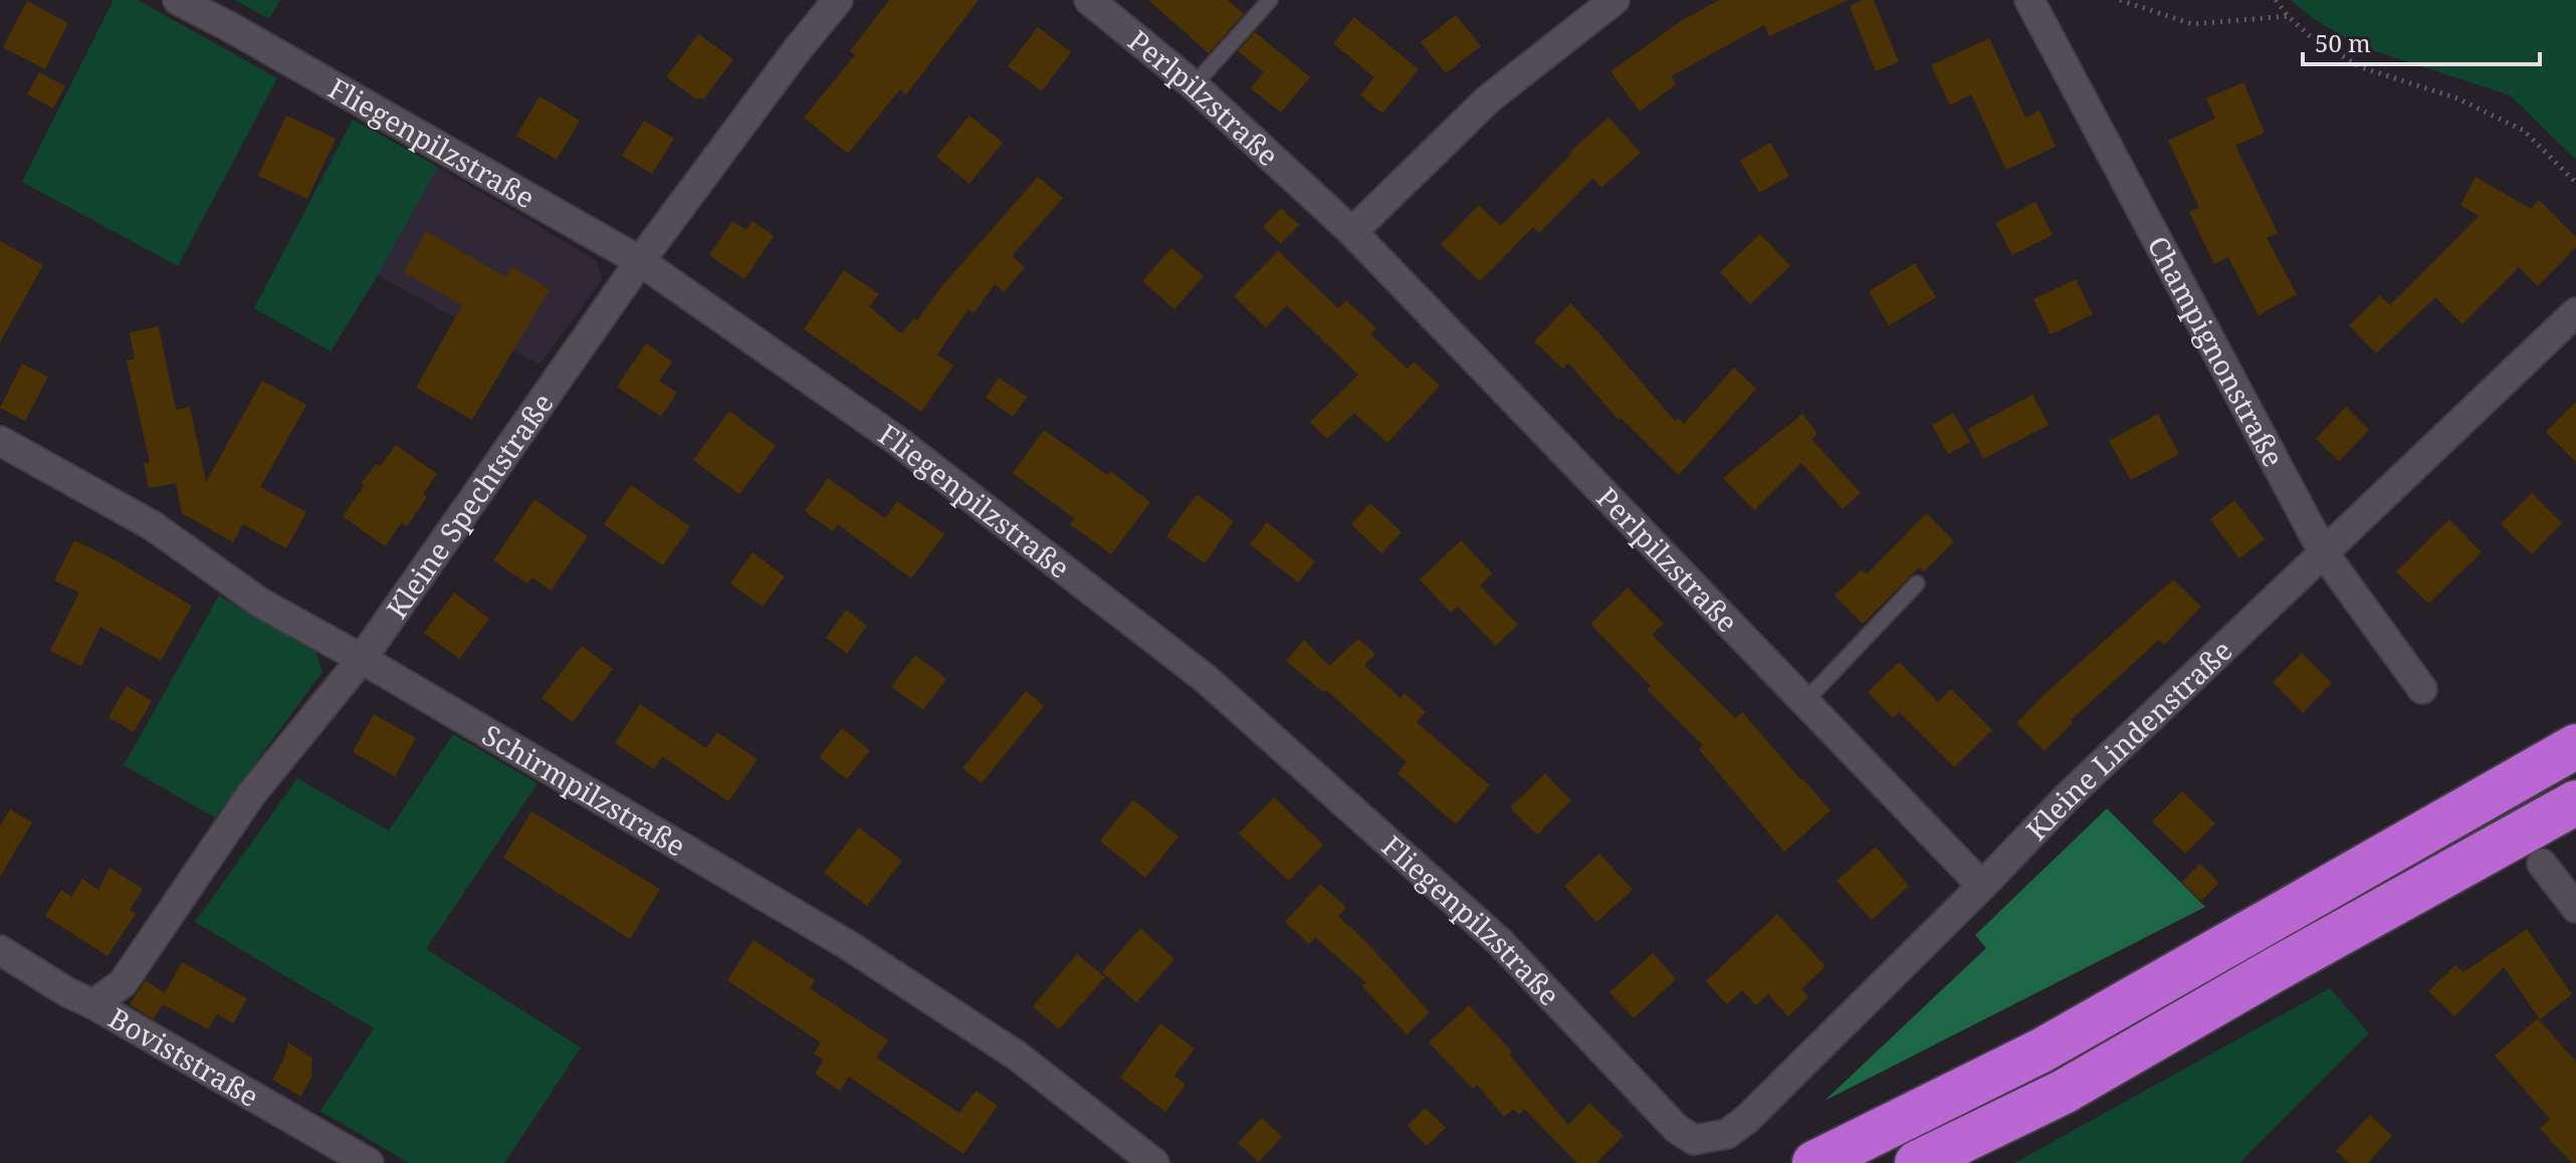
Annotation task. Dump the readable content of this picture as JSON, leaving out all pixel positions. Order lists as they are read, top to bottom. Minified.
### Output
{"streets":{"street":["Perlpilzstraße","Fliegenpilzstraße","Champignonstraße","Kleine Spechtstraße","Kleine Lindenstraße","Schirmpilzstraße","Boviststraße"]},"crossings":[["Perlpilzstraße","Kleine Lindenstraße"],["Fliegenpilzstraße","Kleine Spechtstraße"],["Fliegenpilzstraße","Kleine Lindenstraße"],["Champignonstraße","Kleine Lindenstraße"],["Kleine Spechtstraße","Schirmpilzstraße"],["Kleine Spechtstraße","Boviststraße"]],"scale_bar":"50 m"}
